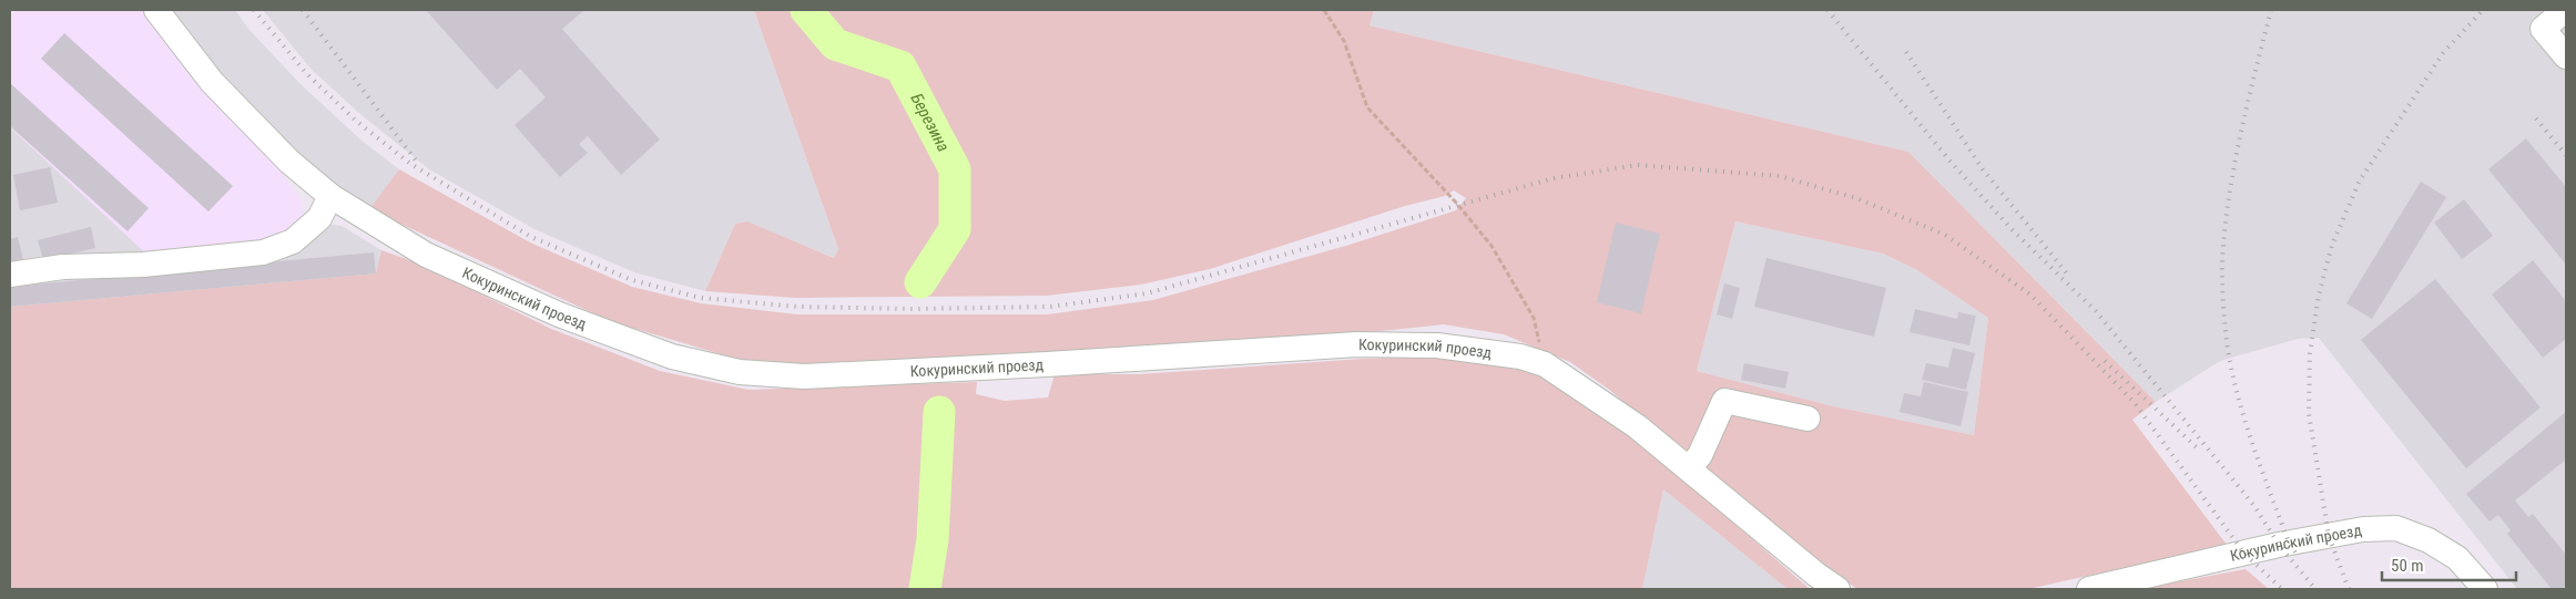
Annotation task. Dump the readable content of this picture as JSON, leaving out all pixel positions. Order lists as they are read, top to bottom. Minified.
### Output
{"streets":{"street":["Кокуринский проезд"]},"water":["Березина"],"scale_bar":"50 m"}
